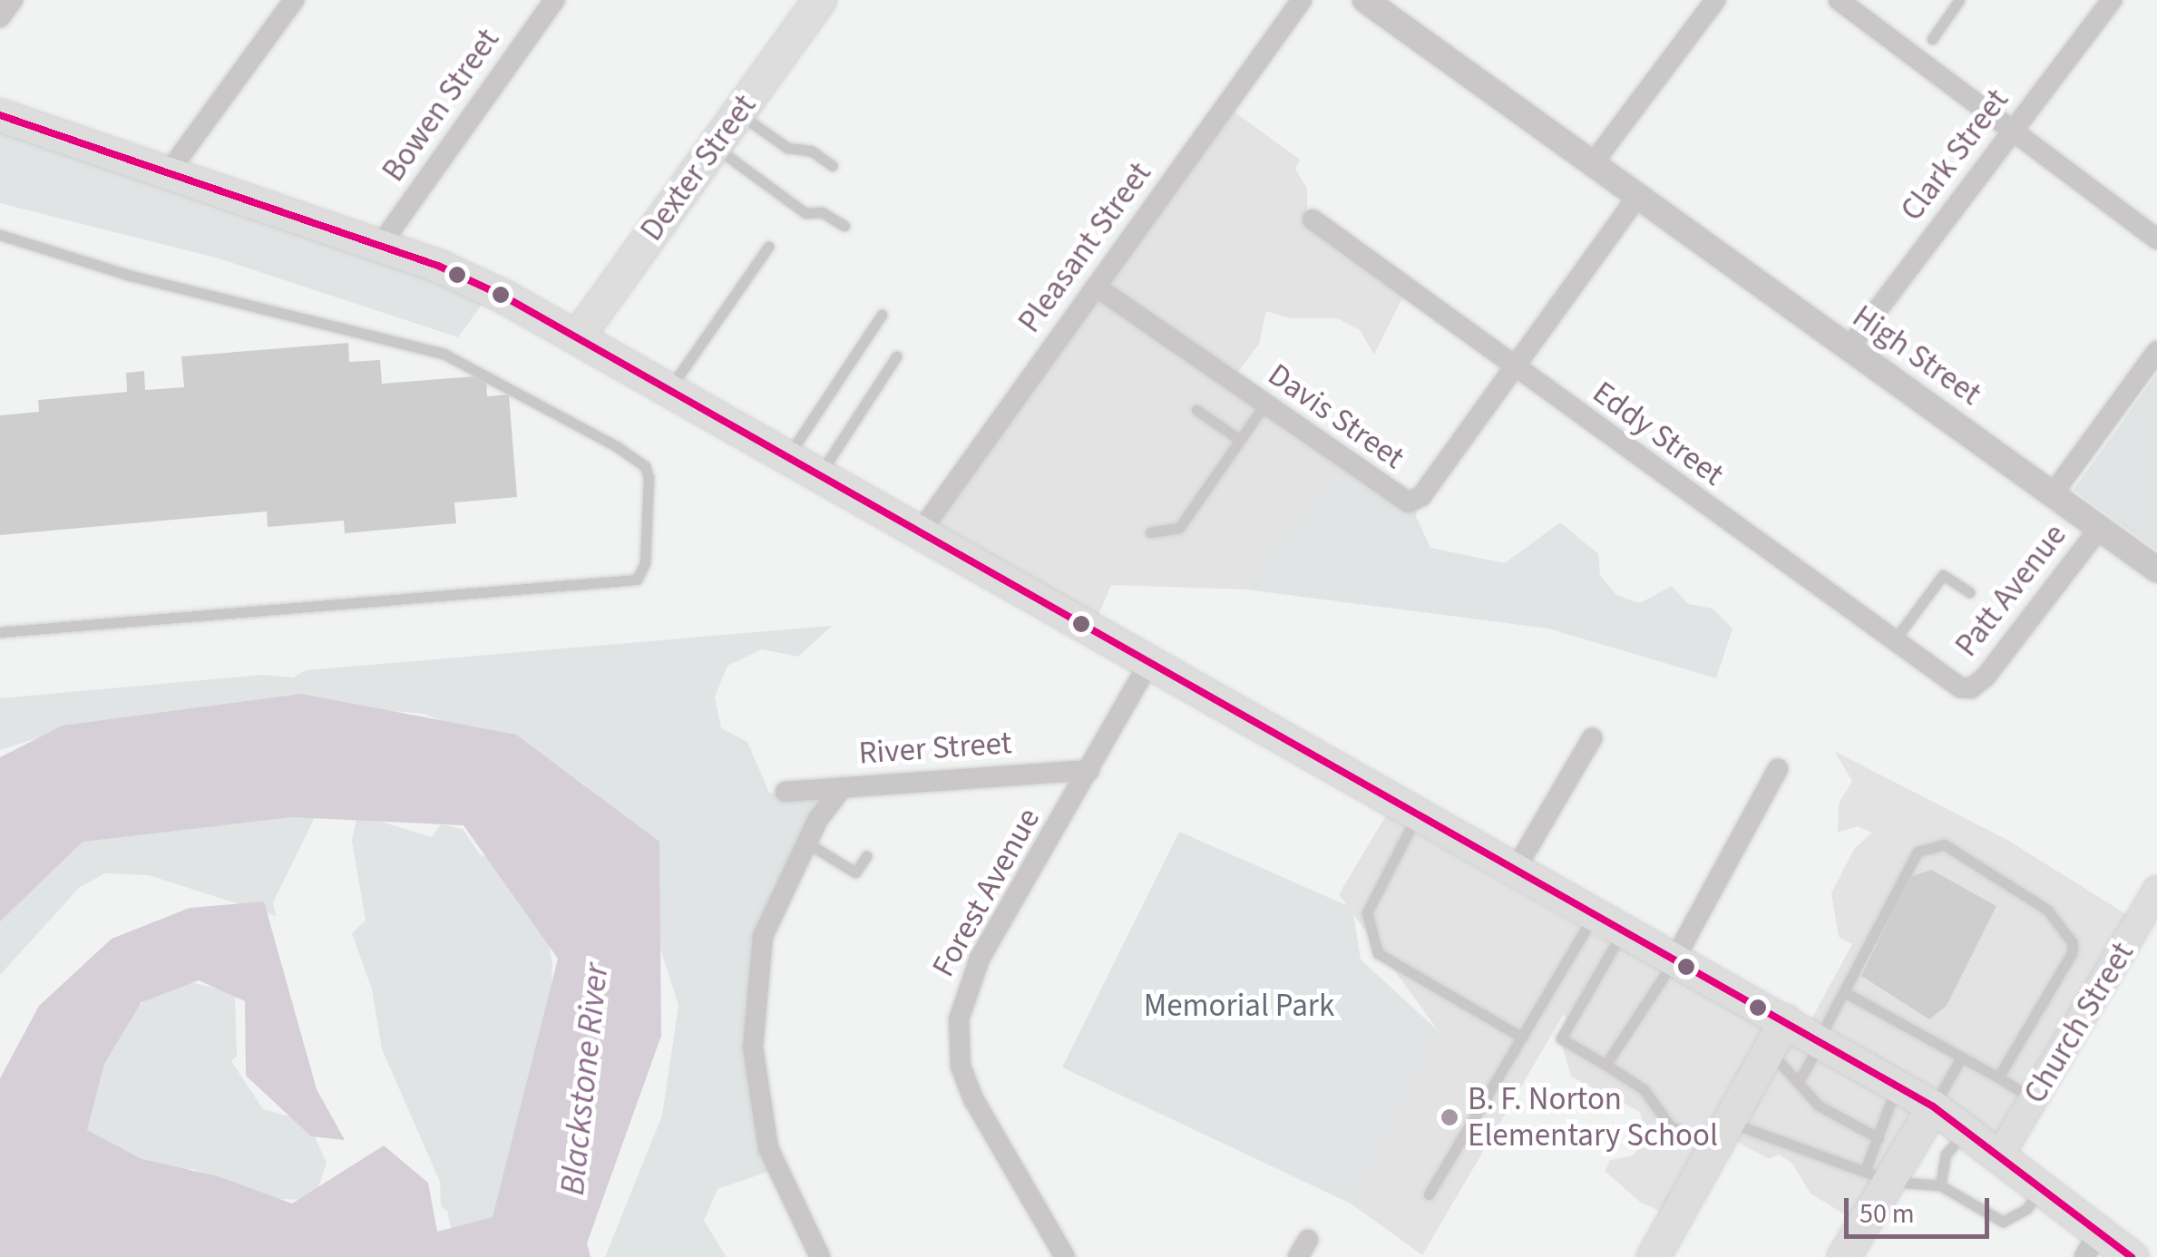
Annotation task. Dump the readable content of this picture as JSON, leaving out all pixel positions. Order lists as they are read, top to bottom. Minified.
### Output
{"streets":{"main road":["Dexter Street","Church Street"],"street":["Bowen Street","Clark Street","Pleasant Street","High Street","Davis Street","Eddy Street","Patt Avenue","River Street","Forest Avenue"]},"crossings":[["Clark Street","High Street"],["Pleasant Street","Davis Street"],["High Street","Davis Street"],["High Street","Patt Avenue"],["Davis Street","Eddy Street"],["Eddy Street","Patt Avenue"],["River Street","Forest Avenue"]],"water":["Blackstone River"],"parks":["Memorial Park"],"places":["B. F. Norton Elementary School"],"scale_bar":"50 m"}
